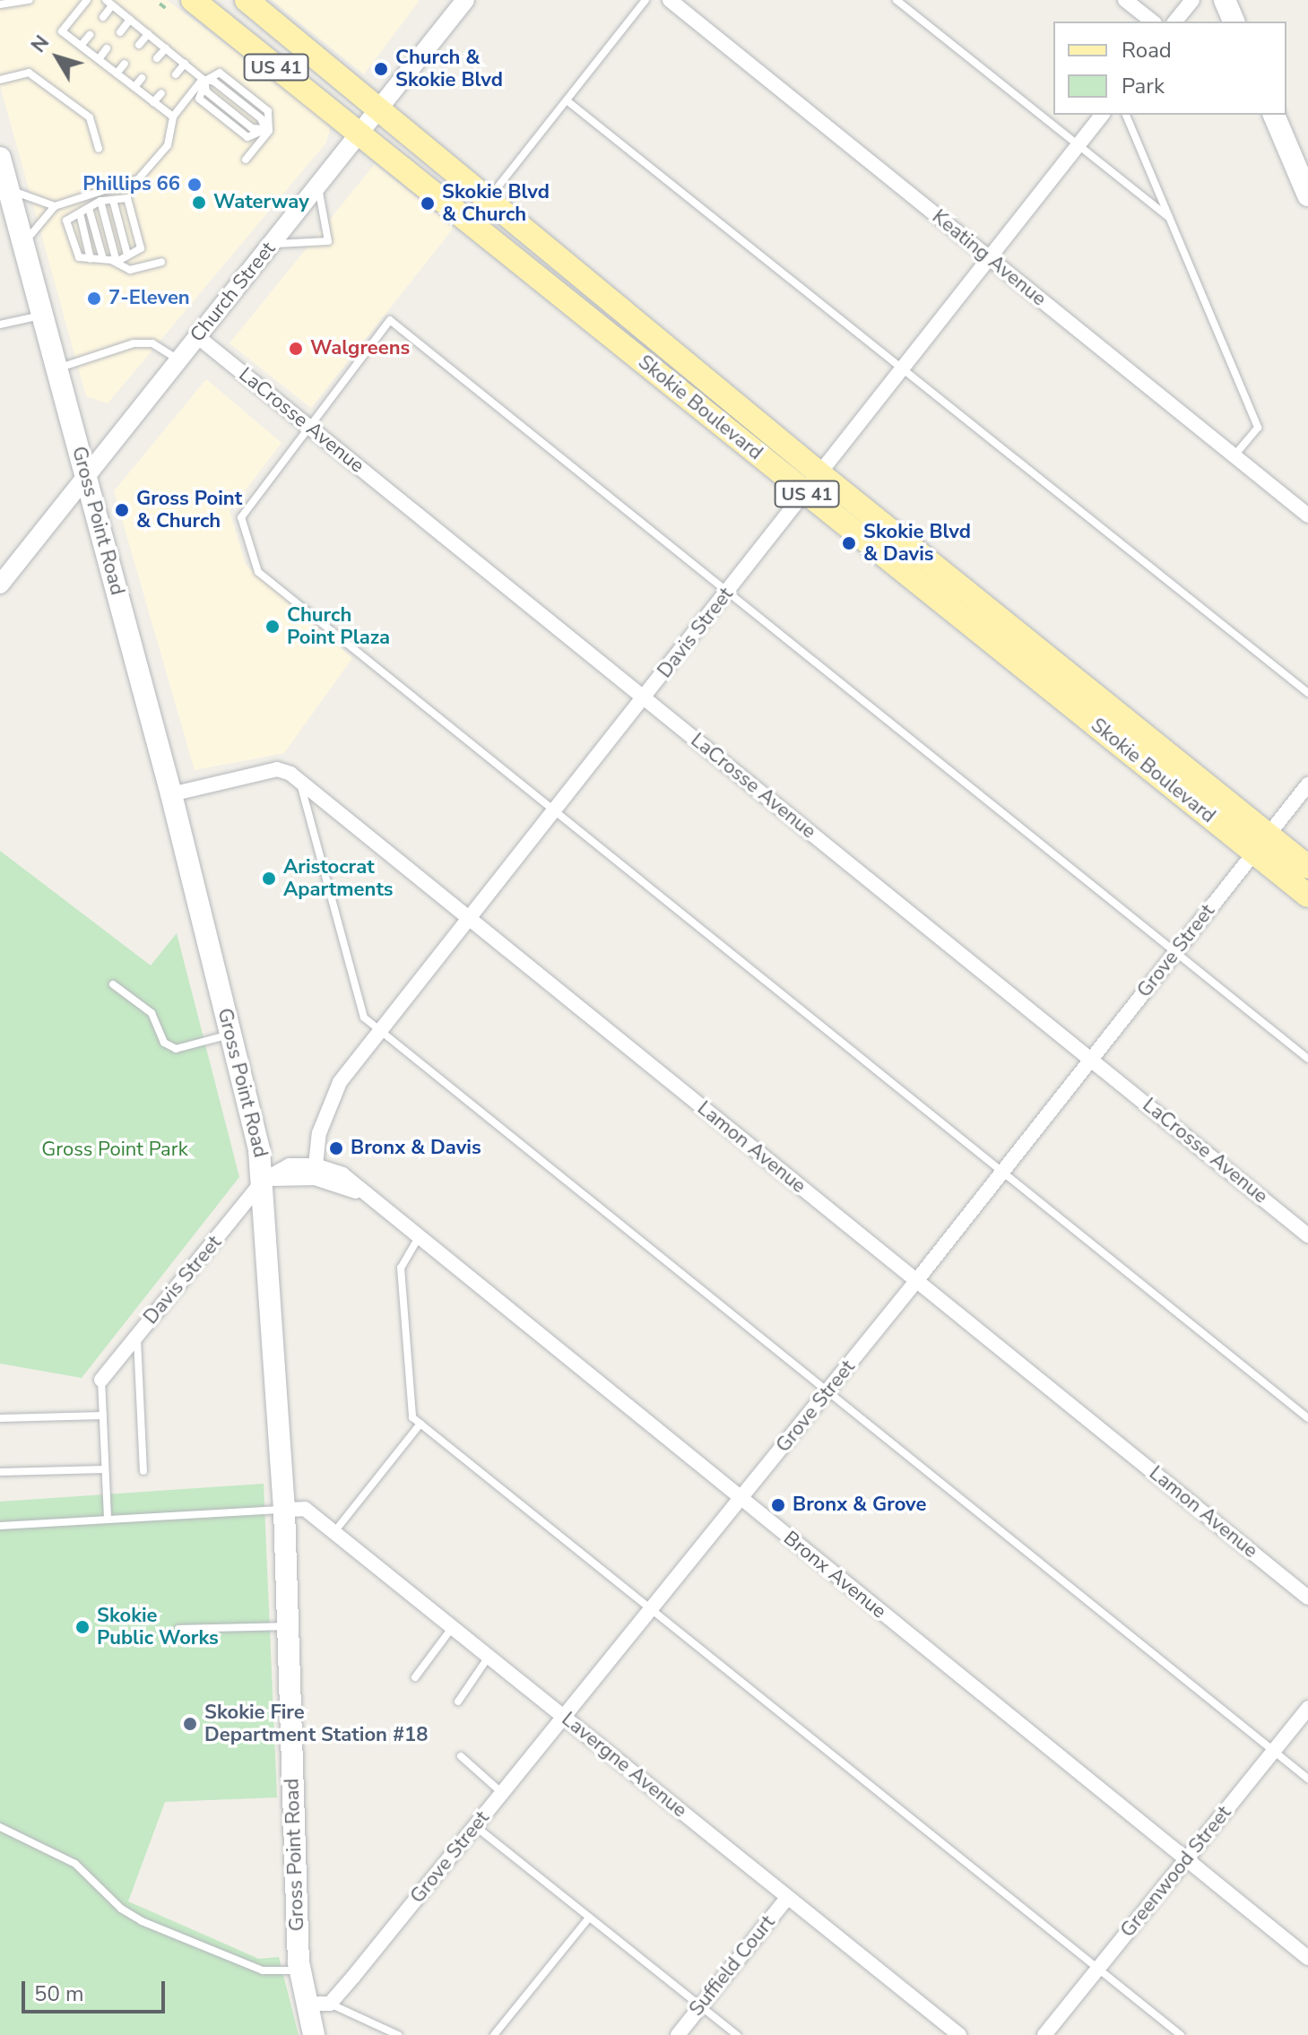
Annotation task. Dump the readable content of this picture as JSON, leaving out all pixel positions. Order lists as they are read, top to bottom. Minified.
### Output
{"streets":{"main road":["US 41","Skokie Boulevard","Gross Point Road"],"street":["Keating Avenue","Church Street","LaCrosse Avenue","Davis Street","Grove Street","Lamon Avenue","Bronx Avenue","Lavergne Avenue","Greenwood Street","Suffield Court"]},"crossings":[["Keating Avenue","Davis Street"],["Church Street","Skokie Boulevard"],["Church Street","LaCrosse Avenue"],["Church Street","Gross Point Road"],["Skokie Boulevard","Davis Street"],["Skokie Boulevard","Grove Street"],["LaCrosse Avenue","Davis Street"],["LaCrosse Avenue","Grove Street"],["Gross Point Road","Davis Street"],["Gross Point Road","Lamon Avenue"],["Gross Point Road","Bronx Avenue"],["Gross Point Road","Lavergne Avenue"],["Davis Street","Lamon Avenue"],["Davis Street","Bronx Avenue"],["Grove Street","Lamon Avenue"],["Grove Street","Bronx Avenue"],["Grove Street","Lavergne Avenue"],["Bronx Avenue","Greenwood Street"],["Lavergne Avenue","Suffield Court"]],"parks":["Gross Point Park"],"places":["Church & Skokie Blvd","Phillips 66","Waterway","Skokie Blvd & Church","7-Eleven","Walgreens","Gross Point & Church","Skokie Blvd & Davis","Church Point Plaza","Aristocrat Apartments","Bronx & Davis","Bronx & Grove","Skokie Public Works","Skokie Fire Department Station #18"],"legend":["Road","Park"],"scale_bar":"50 m","north":"top left"}
